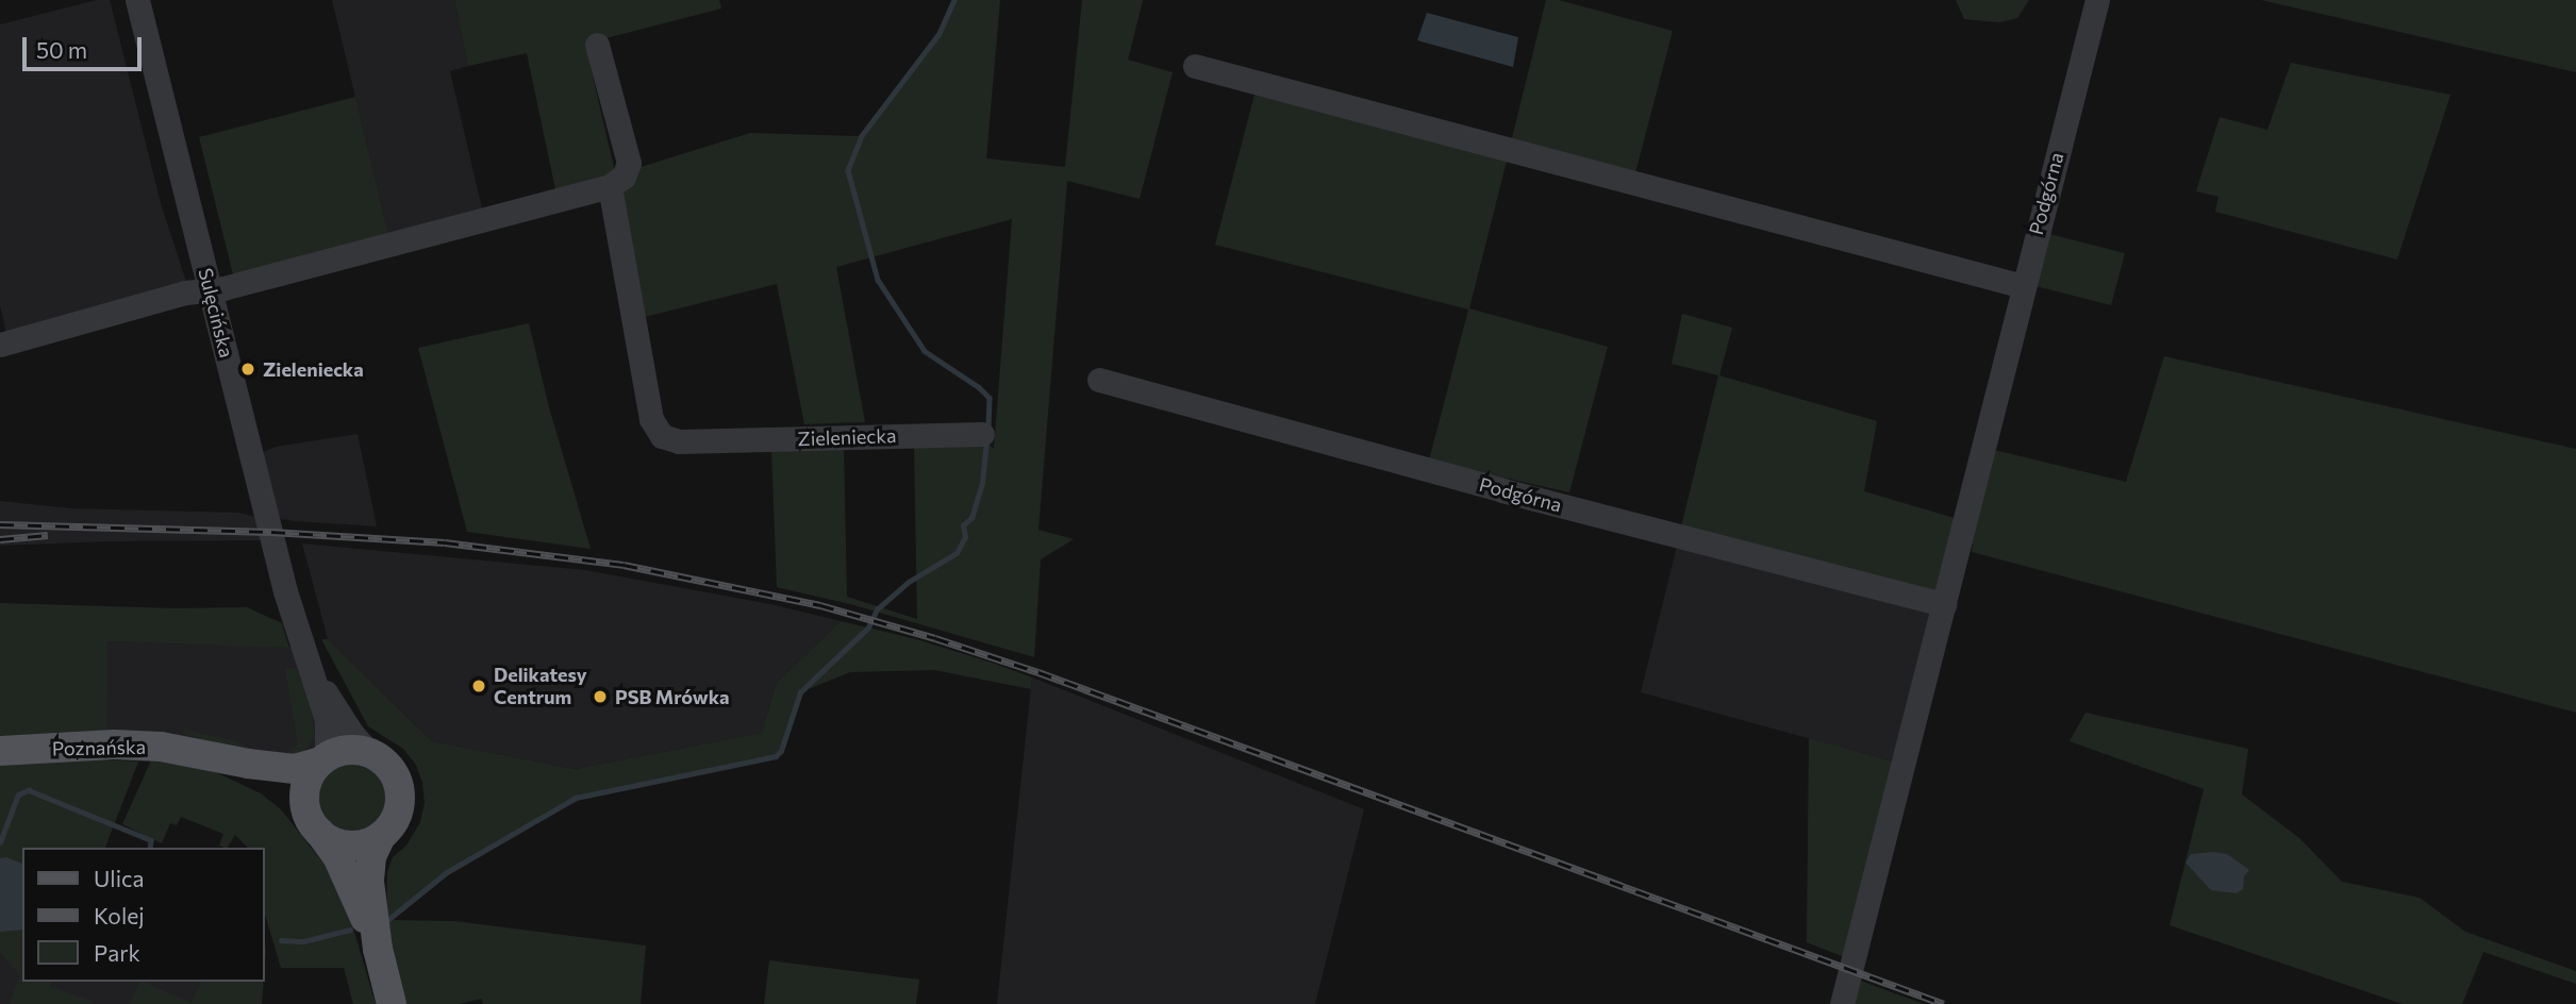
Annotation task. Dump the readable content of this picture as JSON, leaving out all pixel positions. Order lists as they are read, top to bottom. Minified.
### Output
{"streets":{"main road":["Poznańska"],"street":["Podgórna","Sulęcińska","Zieleniecka"]},"crossings":[["Sulęcińska","Poznańska"]],"places":["Zieleniecka","Delikatesy Centrum","PSB Mrówka"],"legend":["Ulica","Kolej","Park"],"scale_bar":"50 m"}
